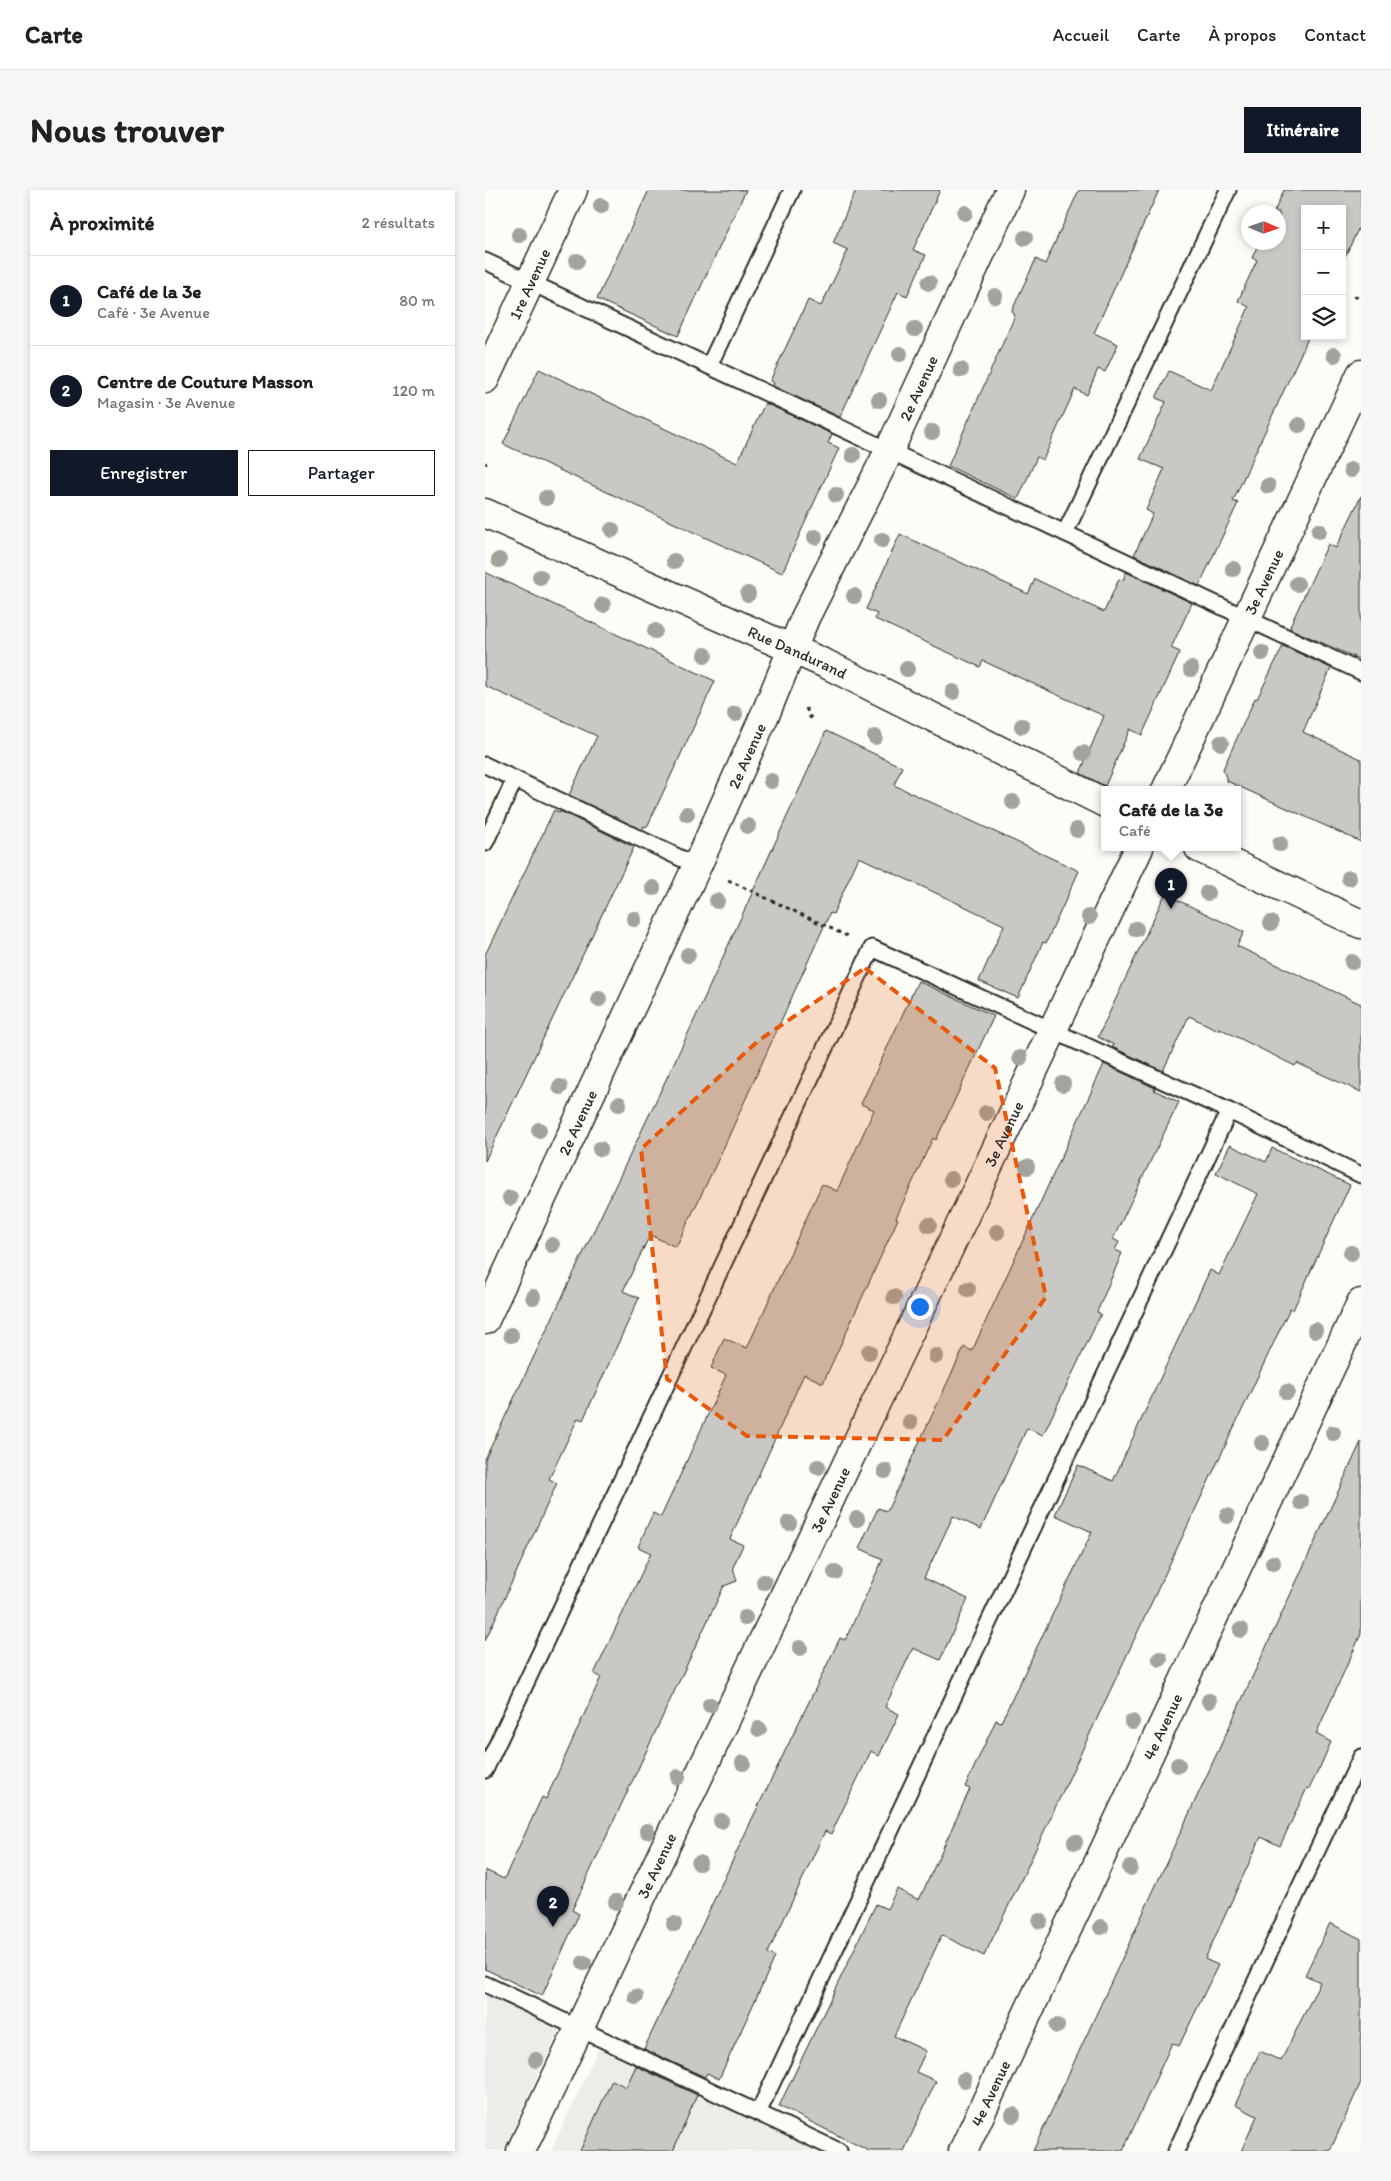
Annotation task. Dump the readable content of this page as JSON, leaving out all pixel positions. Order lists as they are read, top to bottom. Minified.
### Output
{"streets":{"street":["1re Avenue","2e Avenue","3e Avenue","Rue Dandurand","4e Avenue"]},"crossings":[["2e Avenue","Rue Dandurand"]],"north":"right","page":{"header":"Carte","nav":["Accueil","Carte","À propos","Contact"],"buttons":["Itinéraire",["Enregistrer","Partager"]],"title":"Nous trouver","heading":["À proximité","2 résultats"],"map_buttons":["+","−"],"list":[{"mark":"1","name":"Café de la 3e","note":"Café · 3e Avenue","value":"80 m"},{"mark":"2","name":"Centre de Couture Masson","note":"Magasin · 3e Avenue","value":"120 m"}],"popup":["Café de la 3e","Café"],"pins":["1","2"]}}
